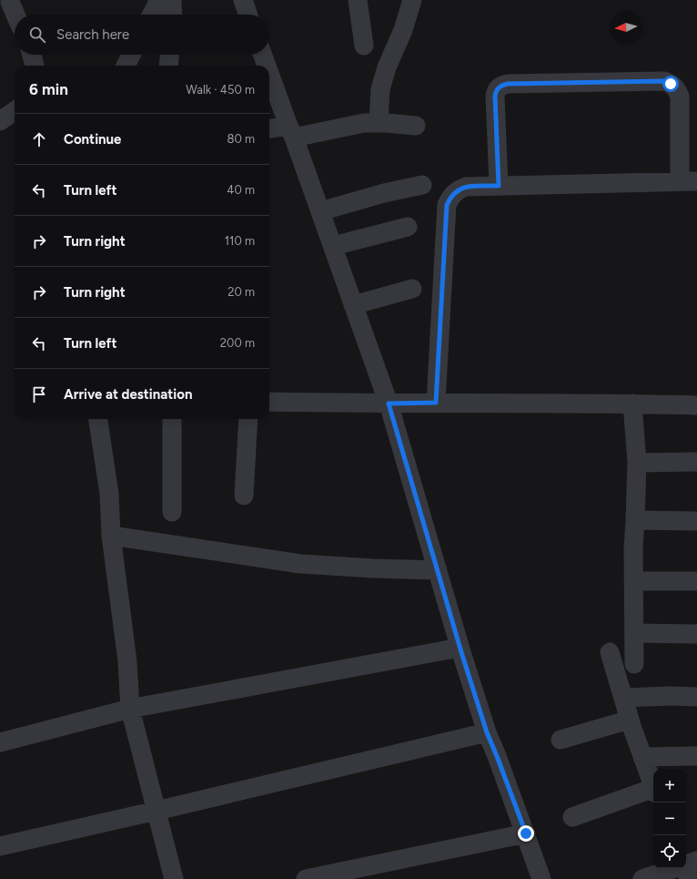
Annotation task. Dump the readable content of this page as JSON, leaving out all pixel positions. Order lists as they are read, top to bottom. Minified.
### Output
{"north":"left","page":{"search":"Search here","heading":["6 min","Walk · 450 m"],"list":[["Continue","80 m"],["Turn left","40 m"],["Turn right","110 m"],["Turn right","20 m"],["Turn left","200 m"],"Arrive at destination"],"map_buttons":["+","−"]}}
